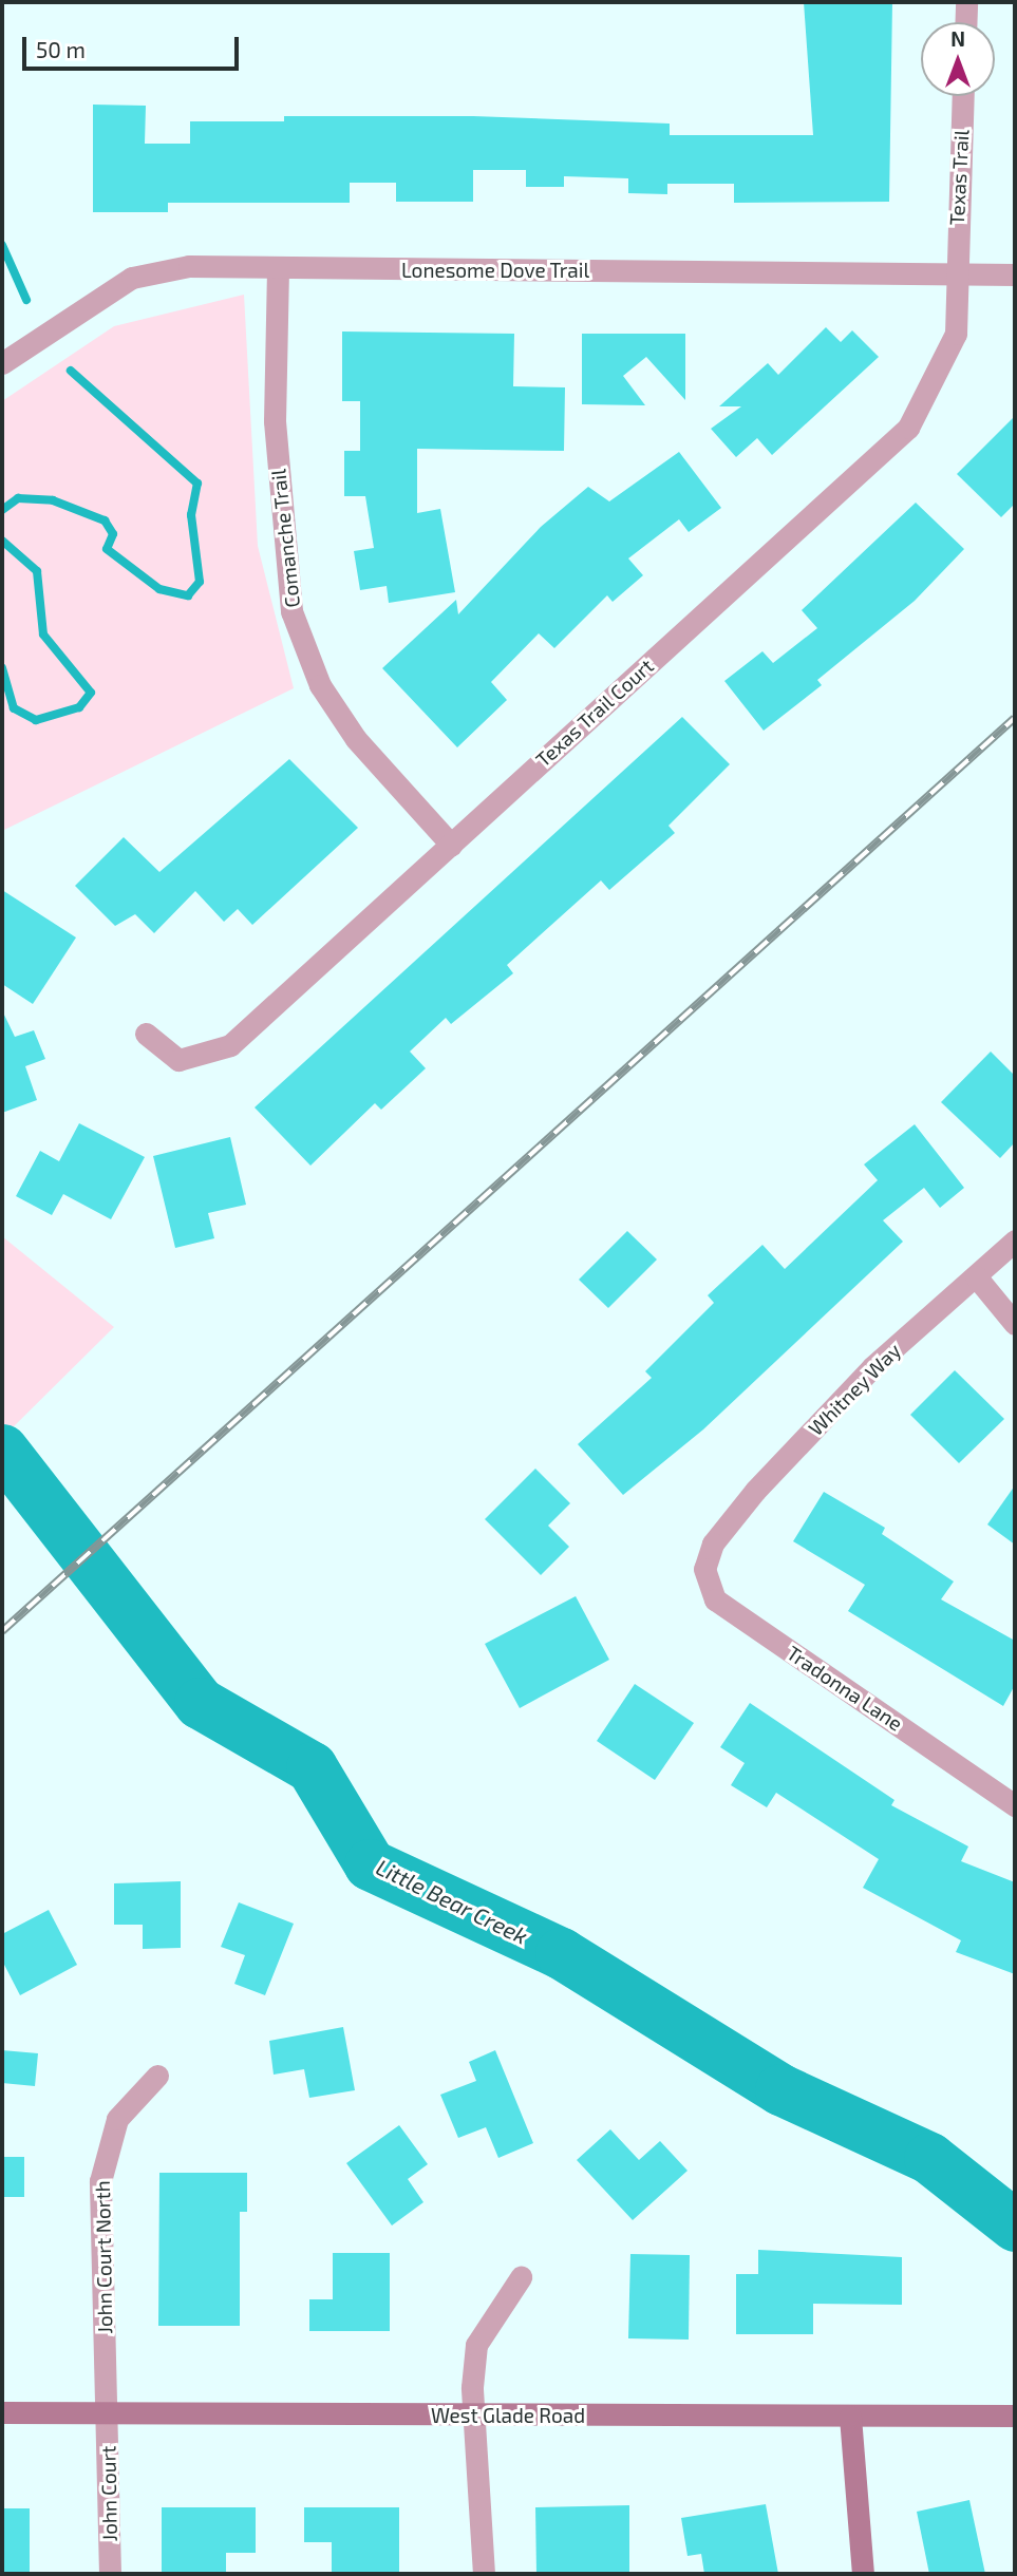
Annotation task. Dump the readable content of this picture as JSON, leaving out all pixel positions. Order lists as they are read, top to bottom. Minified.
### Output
{"streets":{"main road":["West Glade Road"],"street":["Texas Trail","Lonesome Dove Trail","Comanche Trail","Texas Trail Court","Whitney Way","Tradonna Lane","John Court North","John Court"]},"crossings":[["Texas Trail","Lonesome Dove Trail"],["Texas Trail","Texas Trail Court"],["Lonesome Dove Trail","Comanche Trail"],["Lonesome Dove Trail","Texas Trail Court"],["Comanche Trail","Texas Trail Court"],["Whitney Way","Tradonna Lane"],["John Court North","West Glade Road"],["John Court North","John Court"],["West Glade Road","John Court"]],"water":["Little Bear Creek"],"scale_bar":"50 m","north":"top"}
